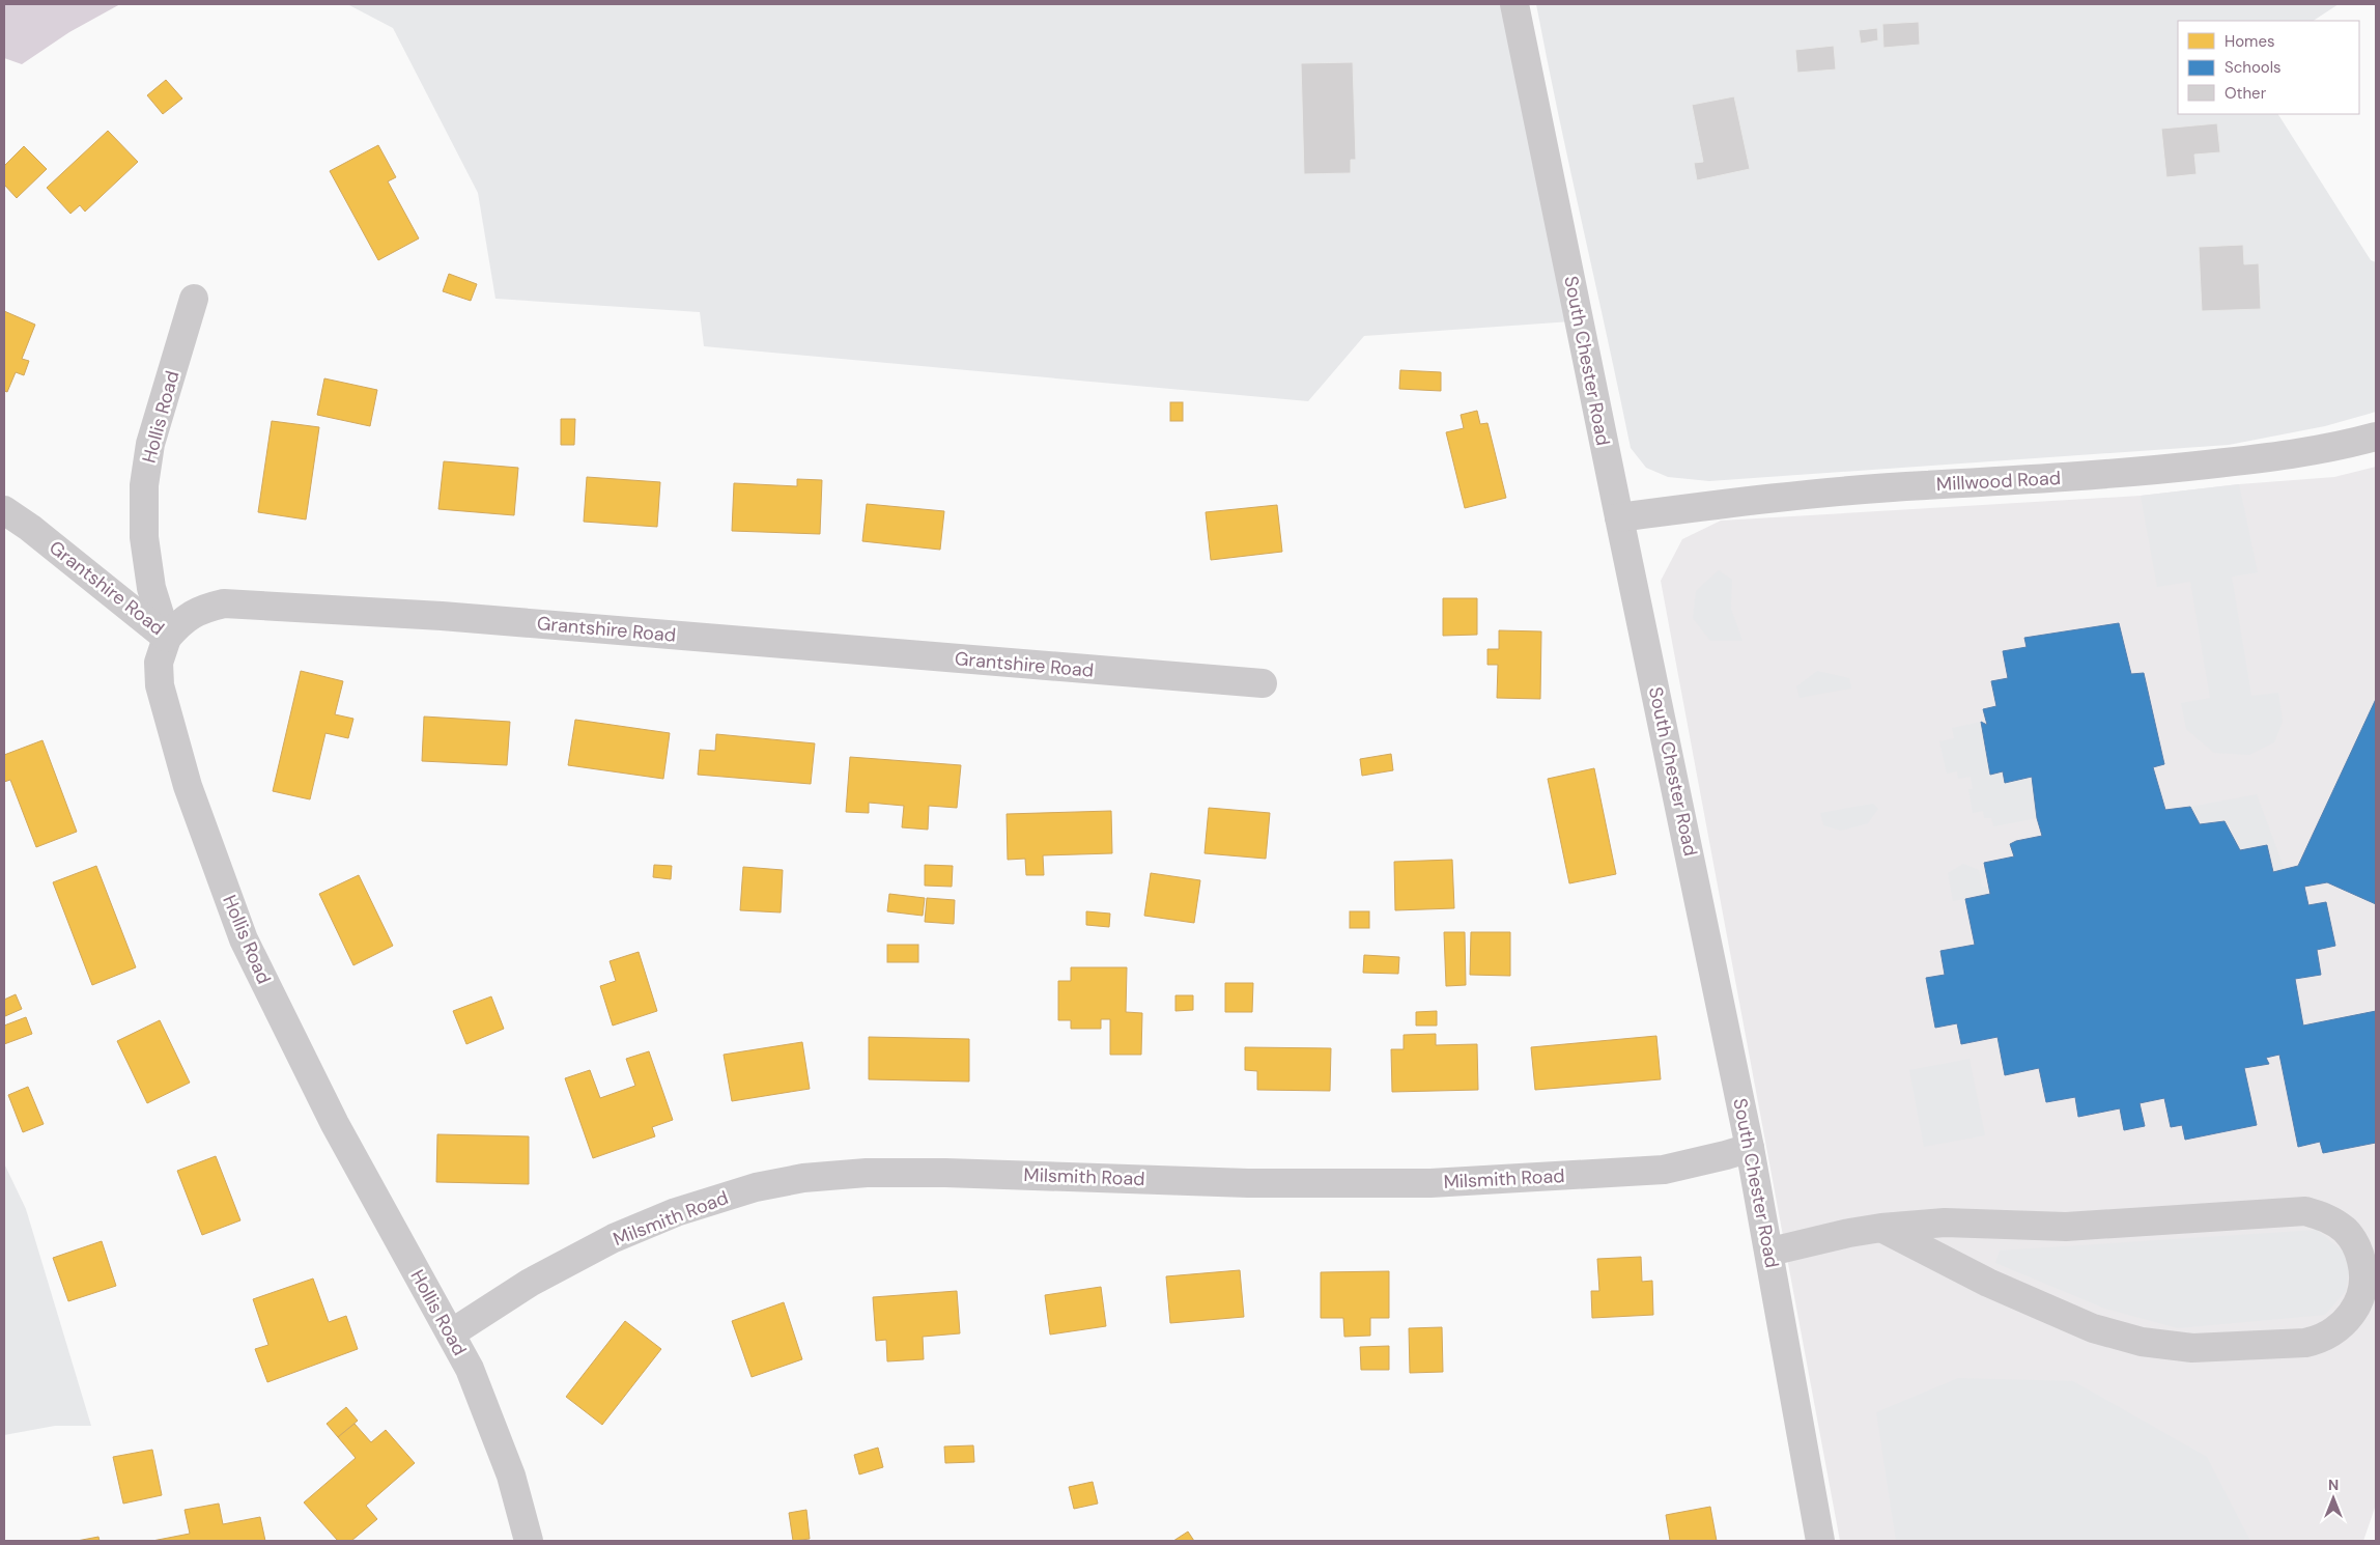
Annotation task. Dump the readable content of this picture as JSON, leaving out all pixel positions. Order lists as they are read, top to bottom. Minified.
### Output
{"streets":{"street":["South Chester Road","Hollis Road","Millwood Road","Grantshire Road","Milsmith Road"]},"crossings":[["South Chester Road","Millwood Road"],["South Chester Road","Milsmith Road"],["Hollis Road","Grantshire Road"],["Hollis Road","Milsmith Road"]],"legend":["Homes","Schools","Other"],"north":"top"}
